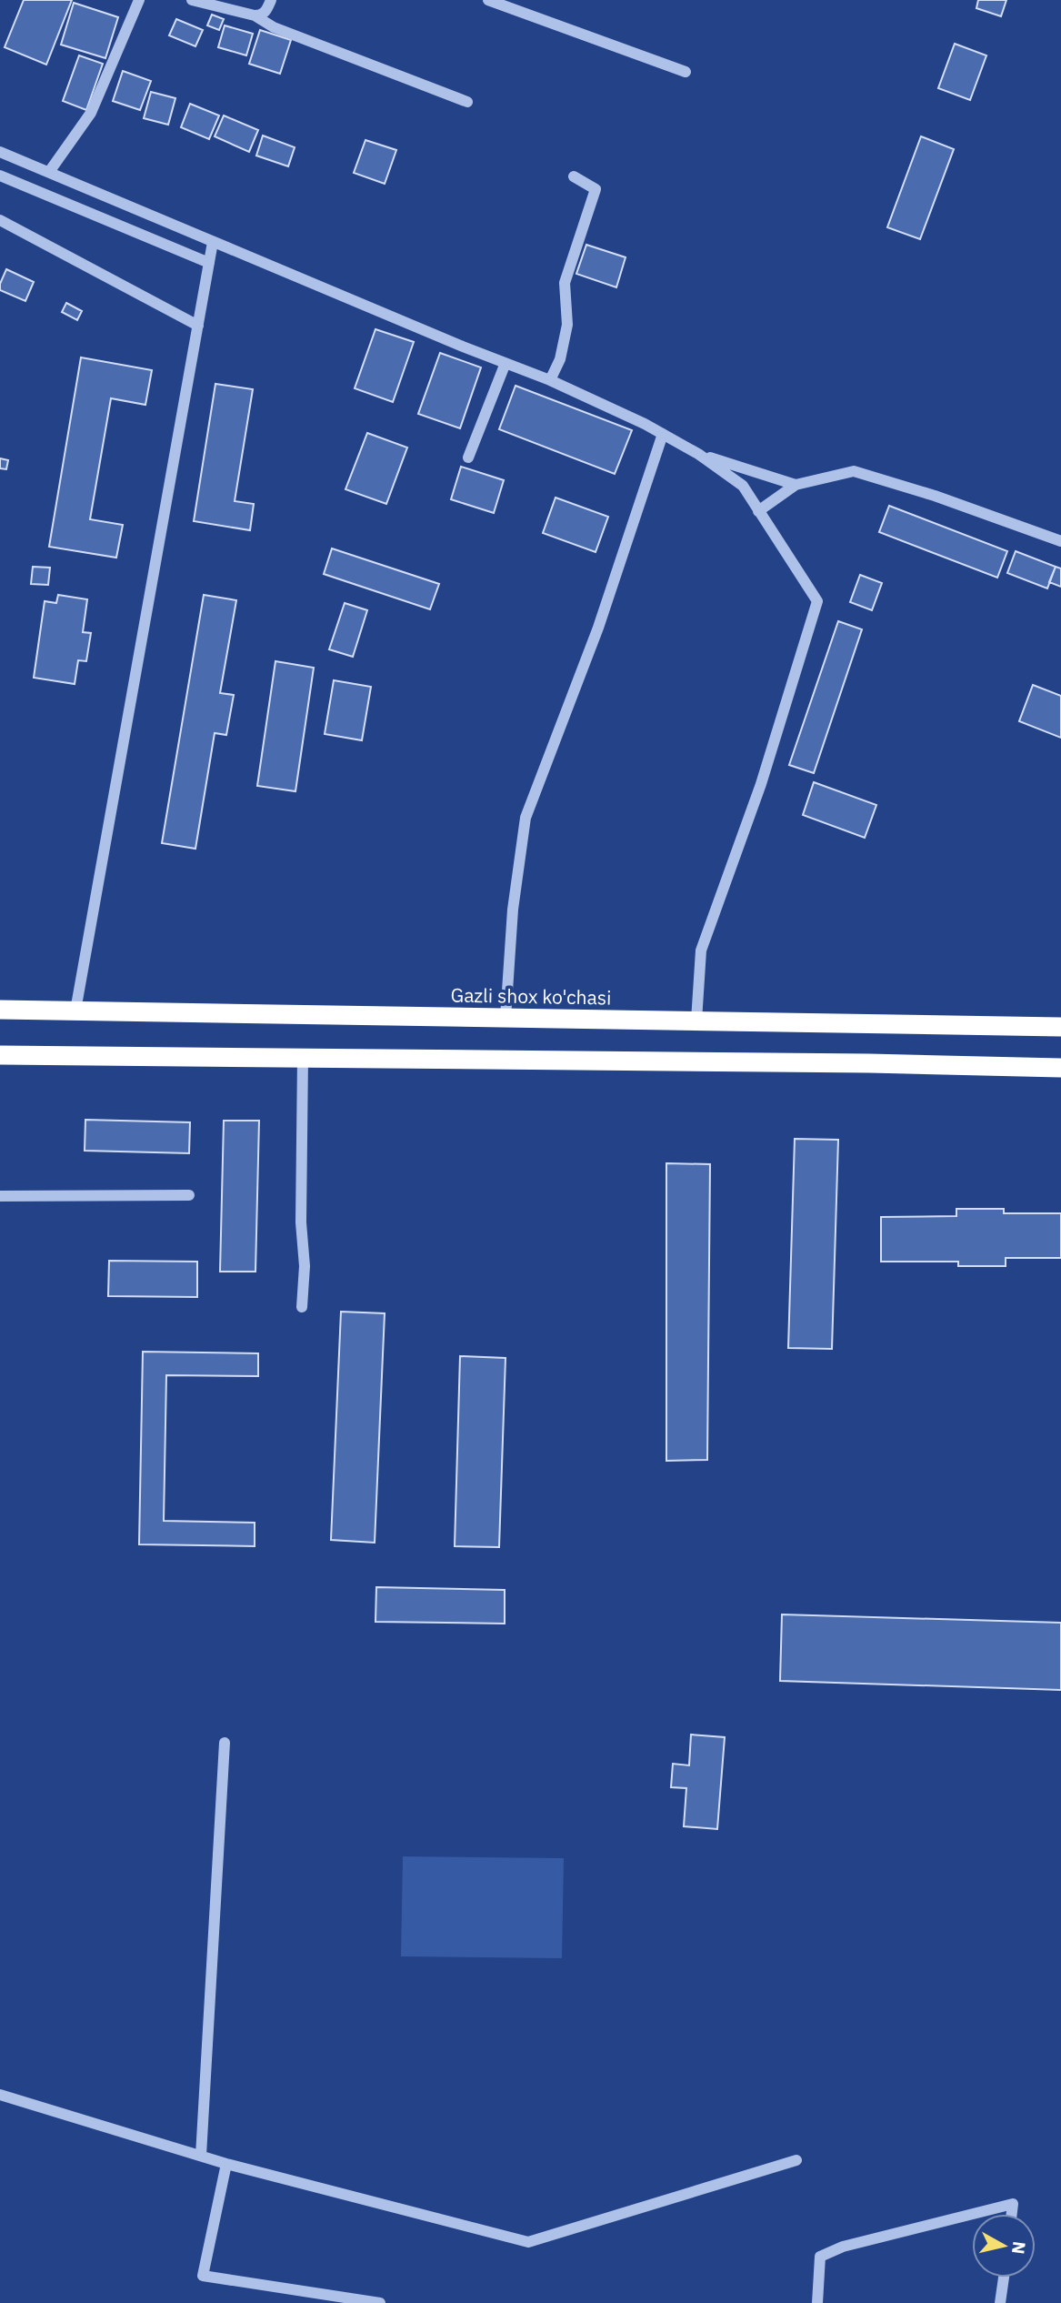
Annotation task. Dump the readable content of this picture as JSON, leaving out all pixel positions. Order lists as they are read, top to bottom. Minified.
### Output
{"streets":{"highway":["Gazli shox ko'chasi"]},"north":"right"}
